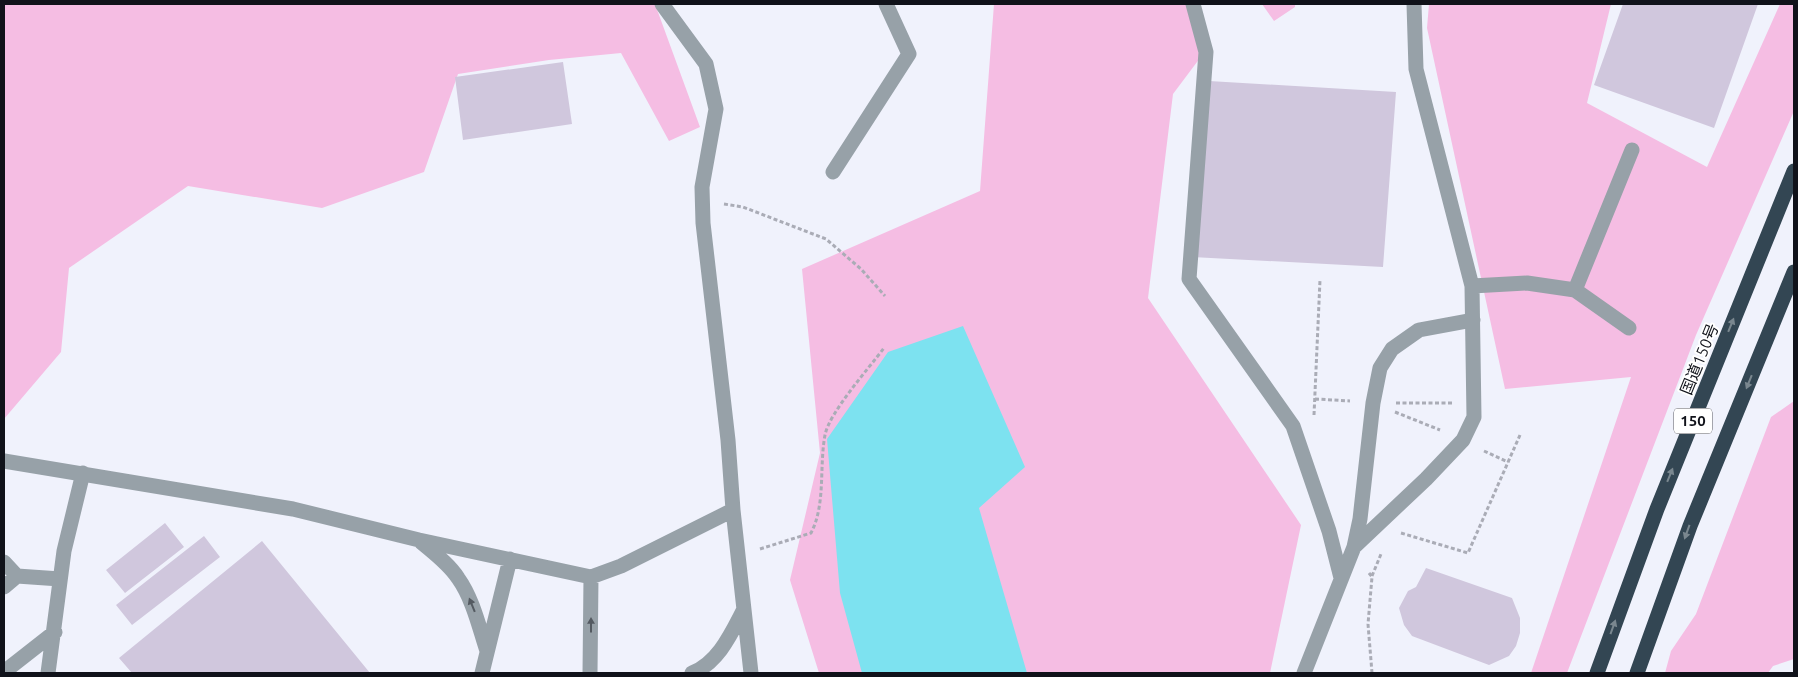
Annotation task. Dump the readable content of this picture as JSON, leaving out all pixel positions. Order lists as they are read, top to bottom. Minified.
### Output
{"streets":{"highway":["国道150号","150"]}}
